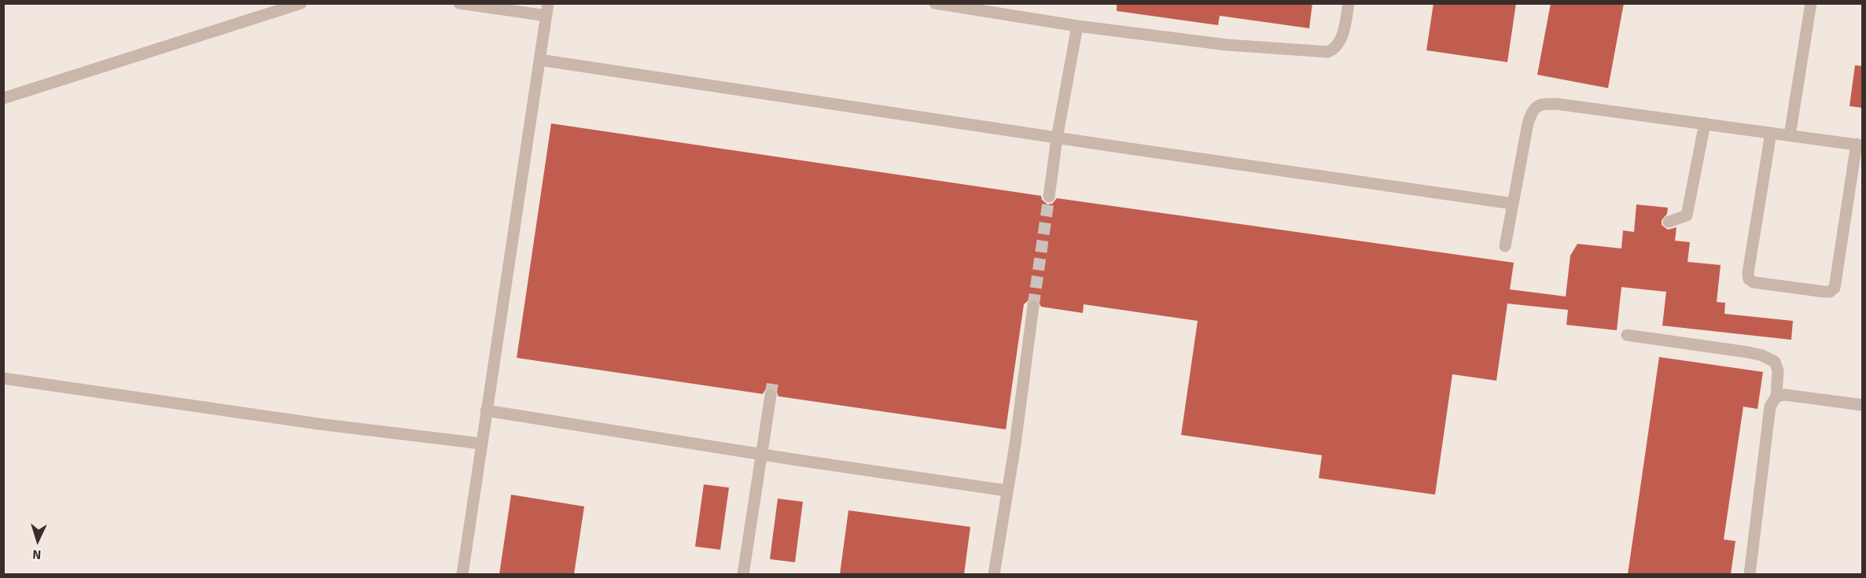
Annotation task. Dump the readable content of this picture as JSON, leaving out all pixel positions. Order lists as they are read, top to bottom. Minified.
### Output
{"north":"bottom"}
